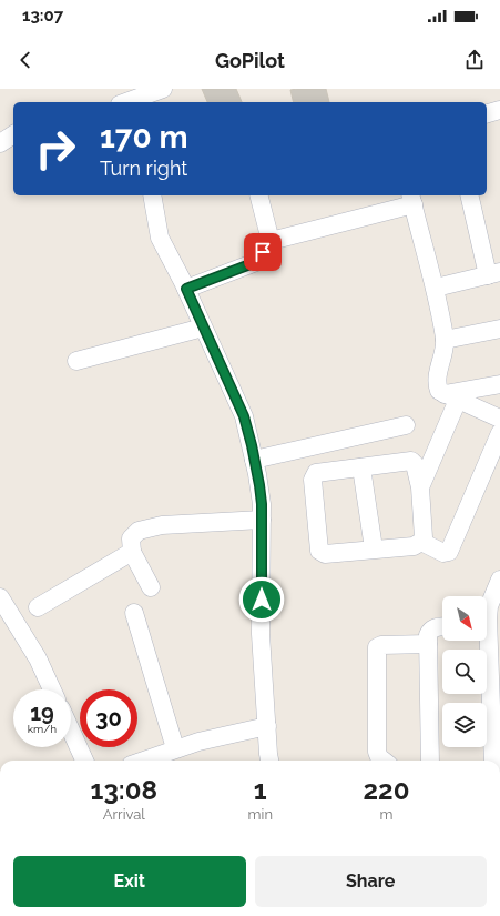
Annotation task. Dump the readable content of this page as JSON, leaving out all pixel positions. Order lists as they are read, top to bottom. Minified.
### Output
{"north":"bottom right","page":{"status":"13:07","header":"GoPilot","turn":["170 m","Turn right"],"speed":"19 km/h","limit":"30","eta":["13:08","Arrival","1","min","220","m"],"buttons":["Exit","Share"]}}
